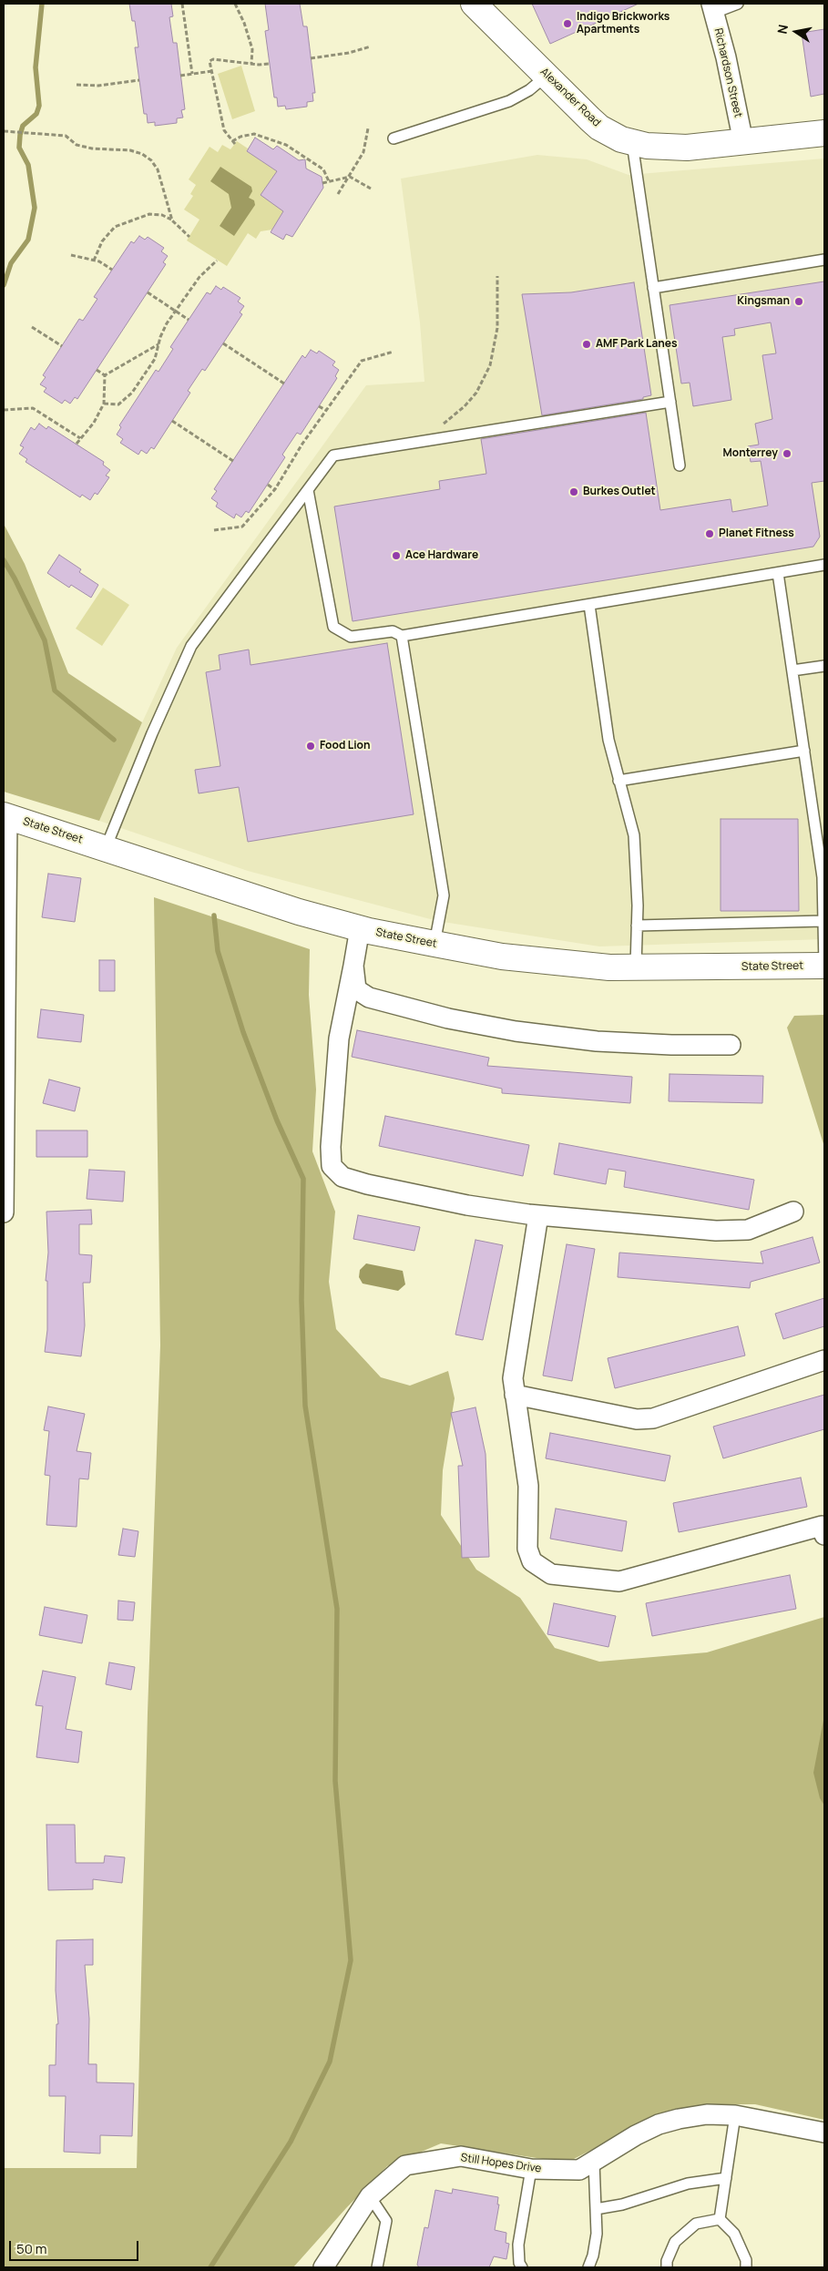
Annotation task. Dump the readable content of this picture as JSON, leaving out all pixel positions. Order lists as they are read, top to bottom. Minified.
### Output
{"streets":{"main road":["Alexander Road","State Street"],"street":["Richardson Street","Still Hopes Drive"]},"crossings":[["Richardson Street","Alexander Road"]],"places":["Indigo Brickworks Apartments","Kingsman","AMF Park Lanes","Monterrey","Burkes Outlet","Planet Fitness","Ace Hardware","Food Lion"],"scale_bar":"50 m","north":"left"}
